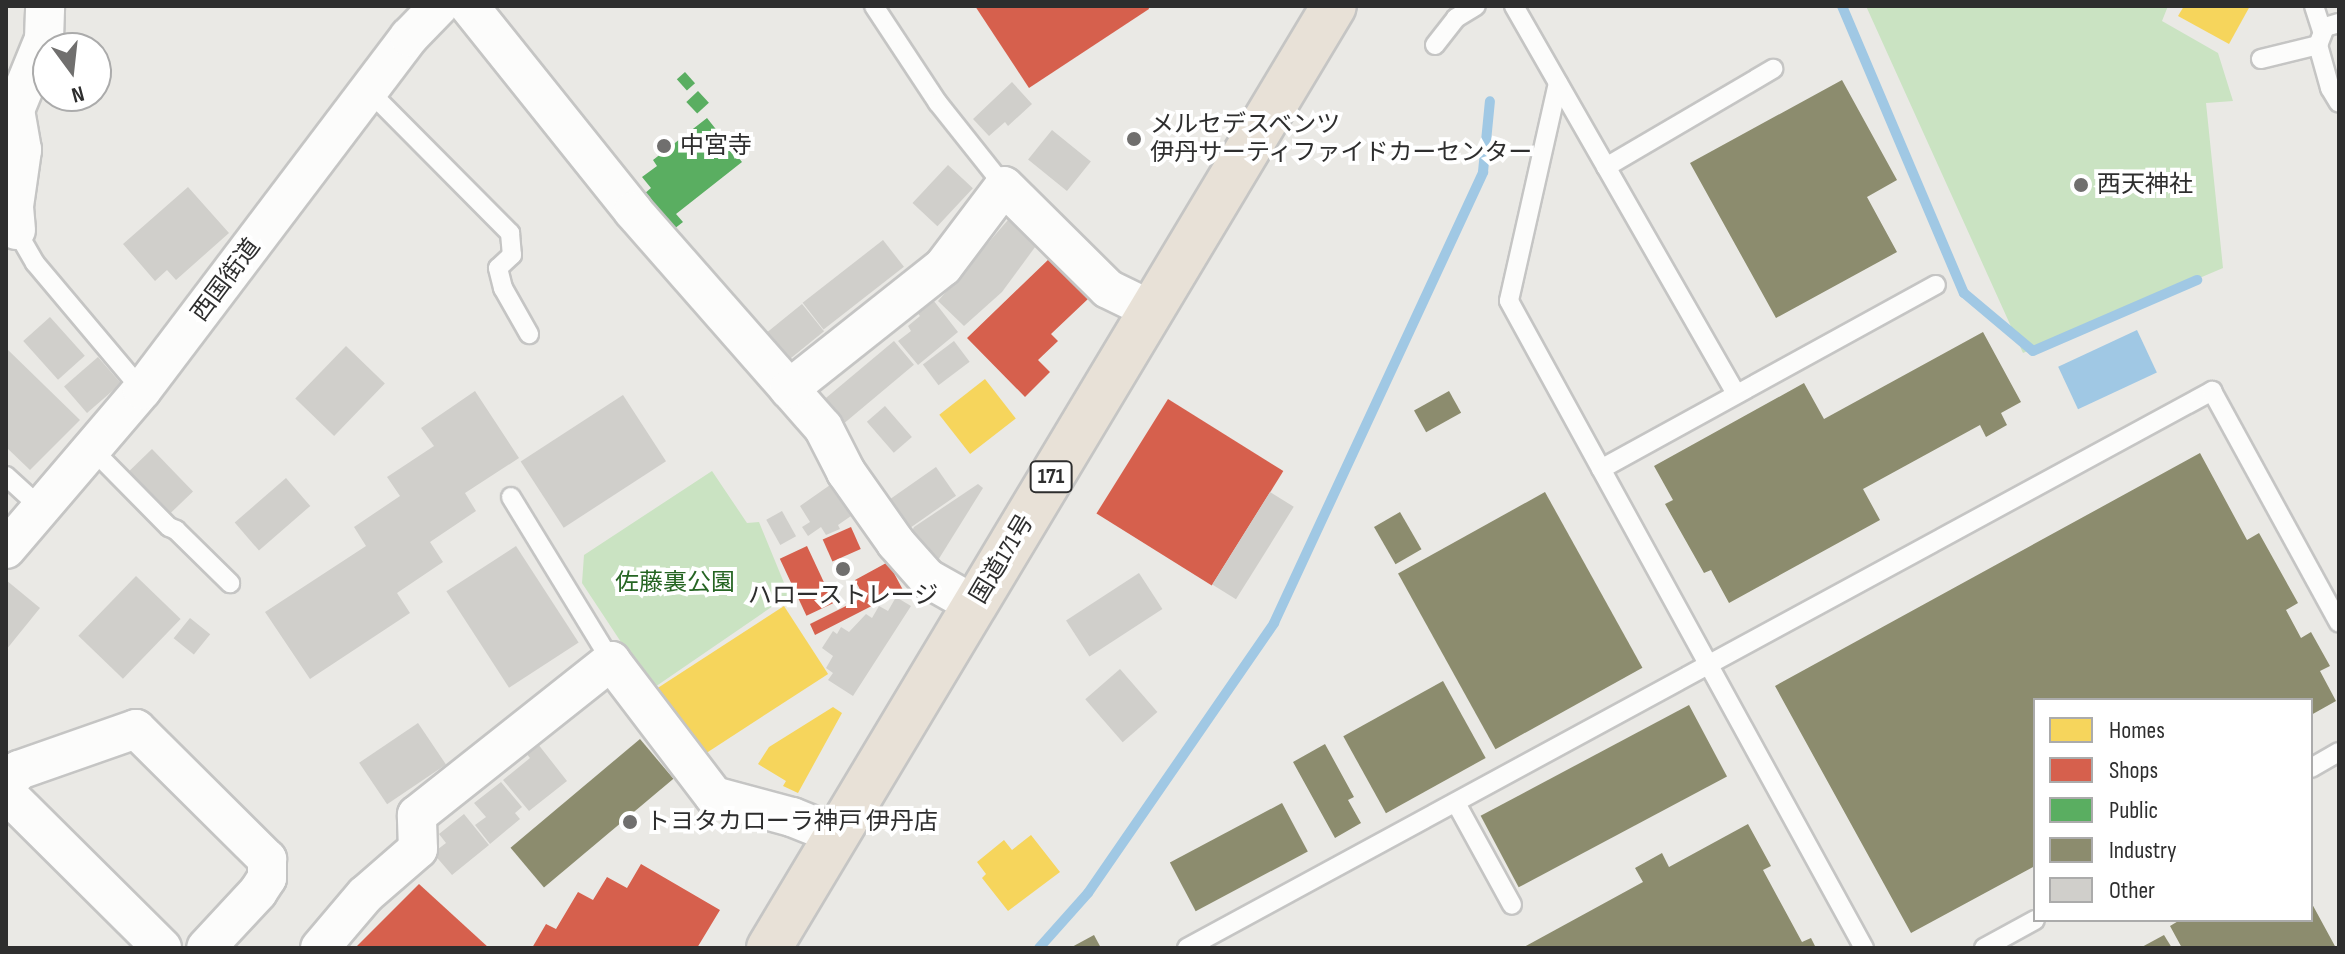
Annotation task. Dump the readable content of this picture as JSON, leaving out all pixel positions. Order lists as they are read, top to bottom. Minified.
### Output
{"streets":{"highway":["171","国道171号"],"street":["西国街道"]},"parks":["佐藤裏公園"],"places":["メルセデスベンツ 伊丹サーティファイドカーセンター","中宮寺","西天神社","ハローストレージ","トヨタカローラ神戸 伊丹店"],"legend":["Homes","Shops","Public","Industry","Other"],"north":"bottom"}
